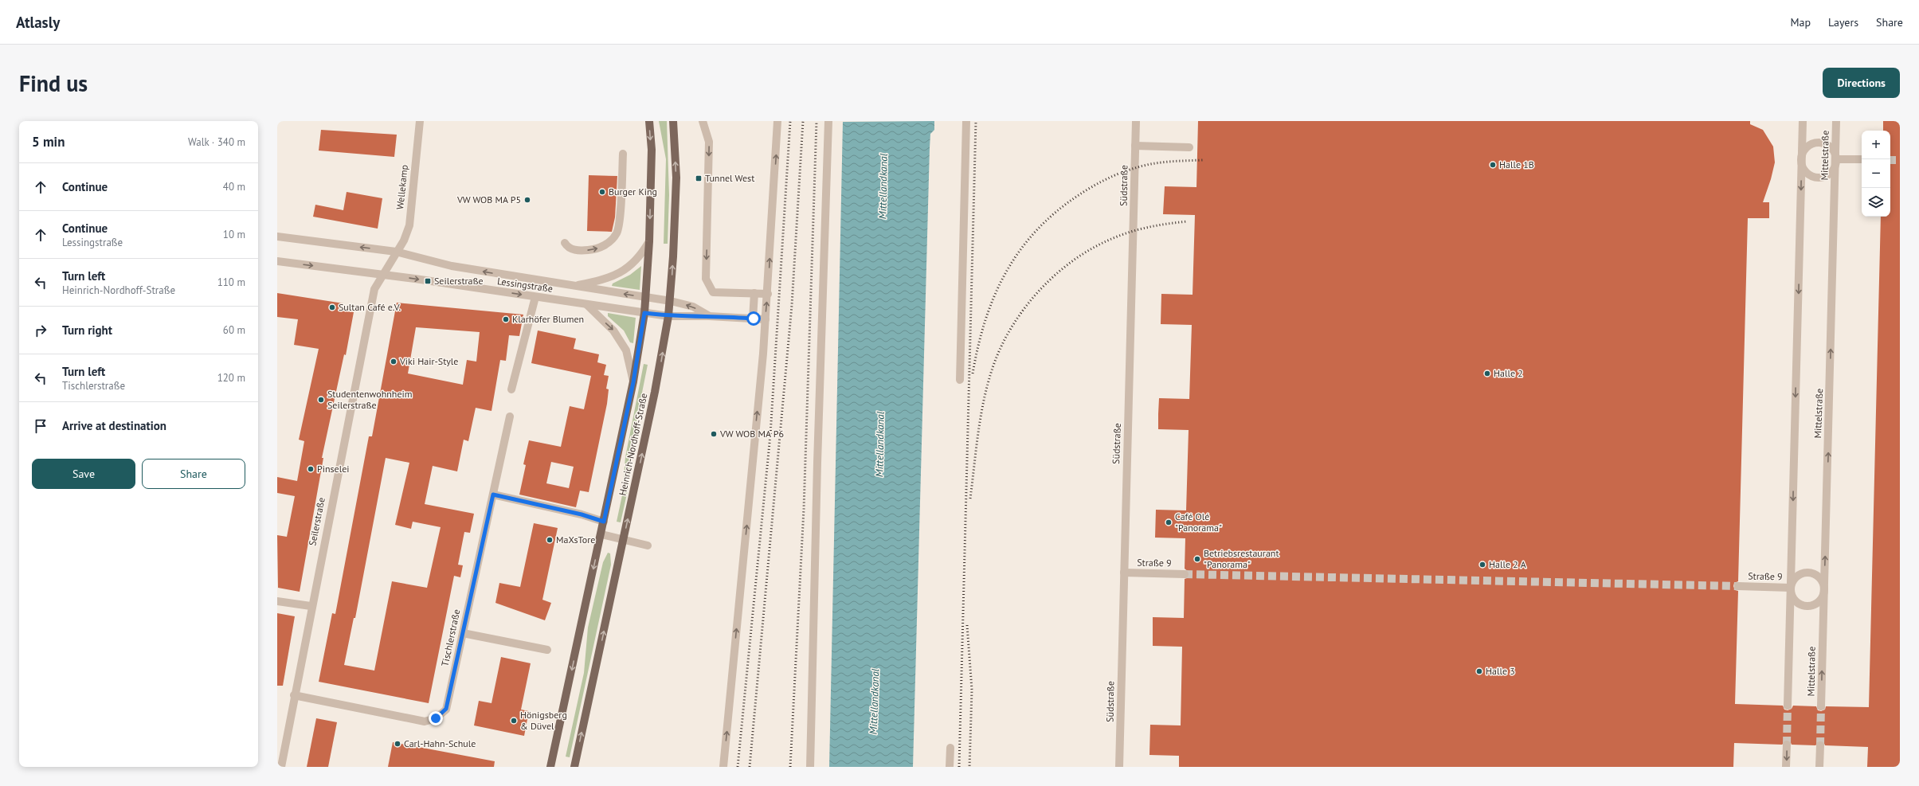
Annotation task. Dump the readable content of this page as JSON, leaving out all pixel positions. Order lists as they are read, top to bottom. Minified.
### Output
{"streets":{"main road":["Heinrich-Nordhoff-Straße"],"street":["Mittelstraße","Südstraße","Wellekamp","Lessingstraße","Seilerstraße","Straße 9","Tischlerstraße"]},"crossings":[["Mittelstraße","Straße 9"],["Südstraße","Straße 9"],["Wellekamp","Lessingstraße"],["Lessingstraße","Heinrich-Nordhoff-Straße"],["Lessingstraße","Seilerstraße"],["Seilerstraße","Tischlerstraße"]],"water":["Mittellandkanal"],"places":{"other":["Halle 1B","Burger King","VW WOB MA P5","Sultan Café e.V.","Klarhöfer Blumen","Viki Hair-Style","Halle 2","Studentenwohnheim Seilerstraße","VW WOB MA P6","Pinselei","Café Olé \"Panorama\"","MaXsTore","Betriebsrestaurant \"Panorama\"","Halle 2 A","Halle 3","Hönigsberg & Düvel","Carl-Hahn-Schule"],"transit":["Tunnel West","Seilerstraße"]},"page":{"header":"Atlasly","nav":["Map","Layers","Share"],"buttons":["Directions",["Save","Share"]],"title":"Find us","heading":["5 min","Walk · 340 m"],"map_buttons":["+","−"],"list":[["Continue","40 m"],["Continue","Lessingstraße","10 m"],["Turn left","Heinrich-Nordhoff-Straße","110 m"],["Turn right","60 m"],["Turn left","Tischlerstraße","120 m"],"Arrive at destination"]}}
